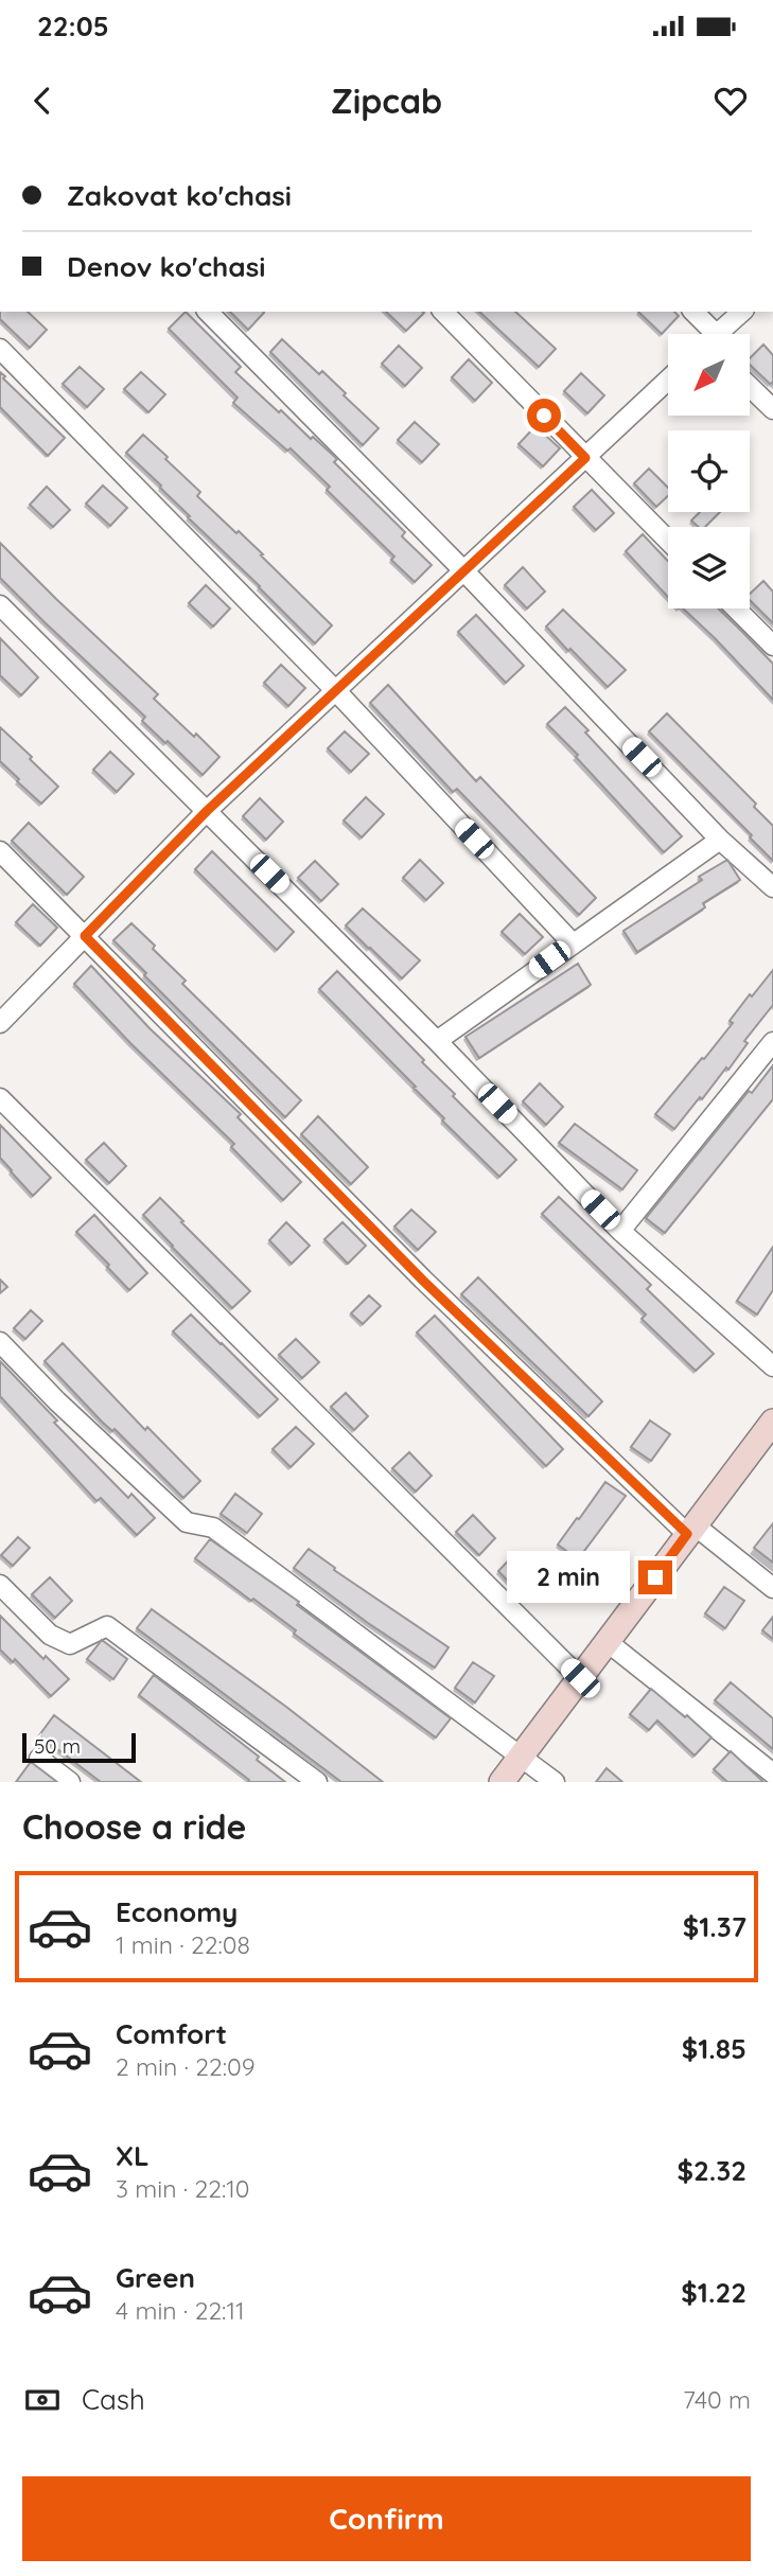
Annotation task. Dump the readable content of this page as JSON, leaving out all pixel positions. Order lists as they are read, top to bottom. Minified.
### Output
{"scale_bar":"50 m","north":"bottom left","page":{"status":"22:05","header":"Zipcab","banner":["Zakovat ko'chasi","Denov ko'chasi"],"bubble":"2 min","scale":"50 m","heading":"Choose a ride","list":[{"name":"Economy","note":"1 min · 22:08","value":"$1.37"},{"name":"Comfort","note":"2 min · 22:09","value":"$1.85"},{"name":"XL","note":"3 min · 22:10","value":"$2.32"},{"name":"Green","note":"4 min · 22:11","value":"$1.22"}],"pay":["Cash","740 m"],"buttons":"Confirm"}}
